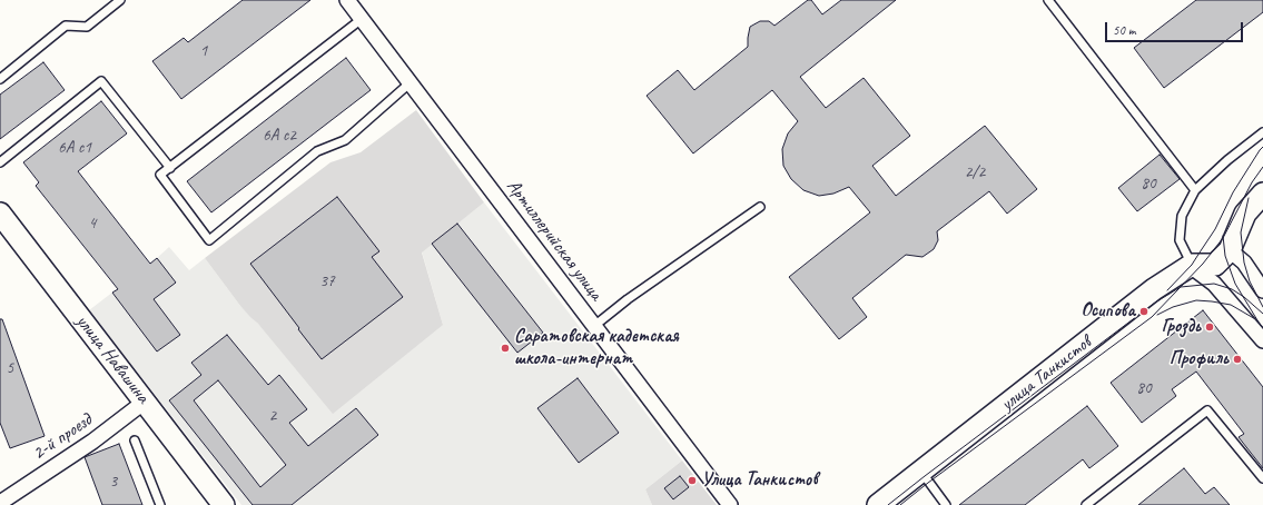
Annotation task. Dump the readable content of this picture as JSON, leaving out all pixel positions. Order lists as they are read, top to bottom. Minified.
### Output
{"streets":{"main road":["улица Навашина","улица Танкистов"],"street":["Артиллерийская улица","2-й проезд"]},"crossings":[["улица Навашина","2-й проезд"]],"places":["Осипова","Гроздь","Саратовская кадетская школа-интернат","Профиль","Улица Танкистов"],"house_numbers":["1","6А с2","6А с1","2/2","80","4","37","5","80","2","3"],"scale_bar":"50 m"}
